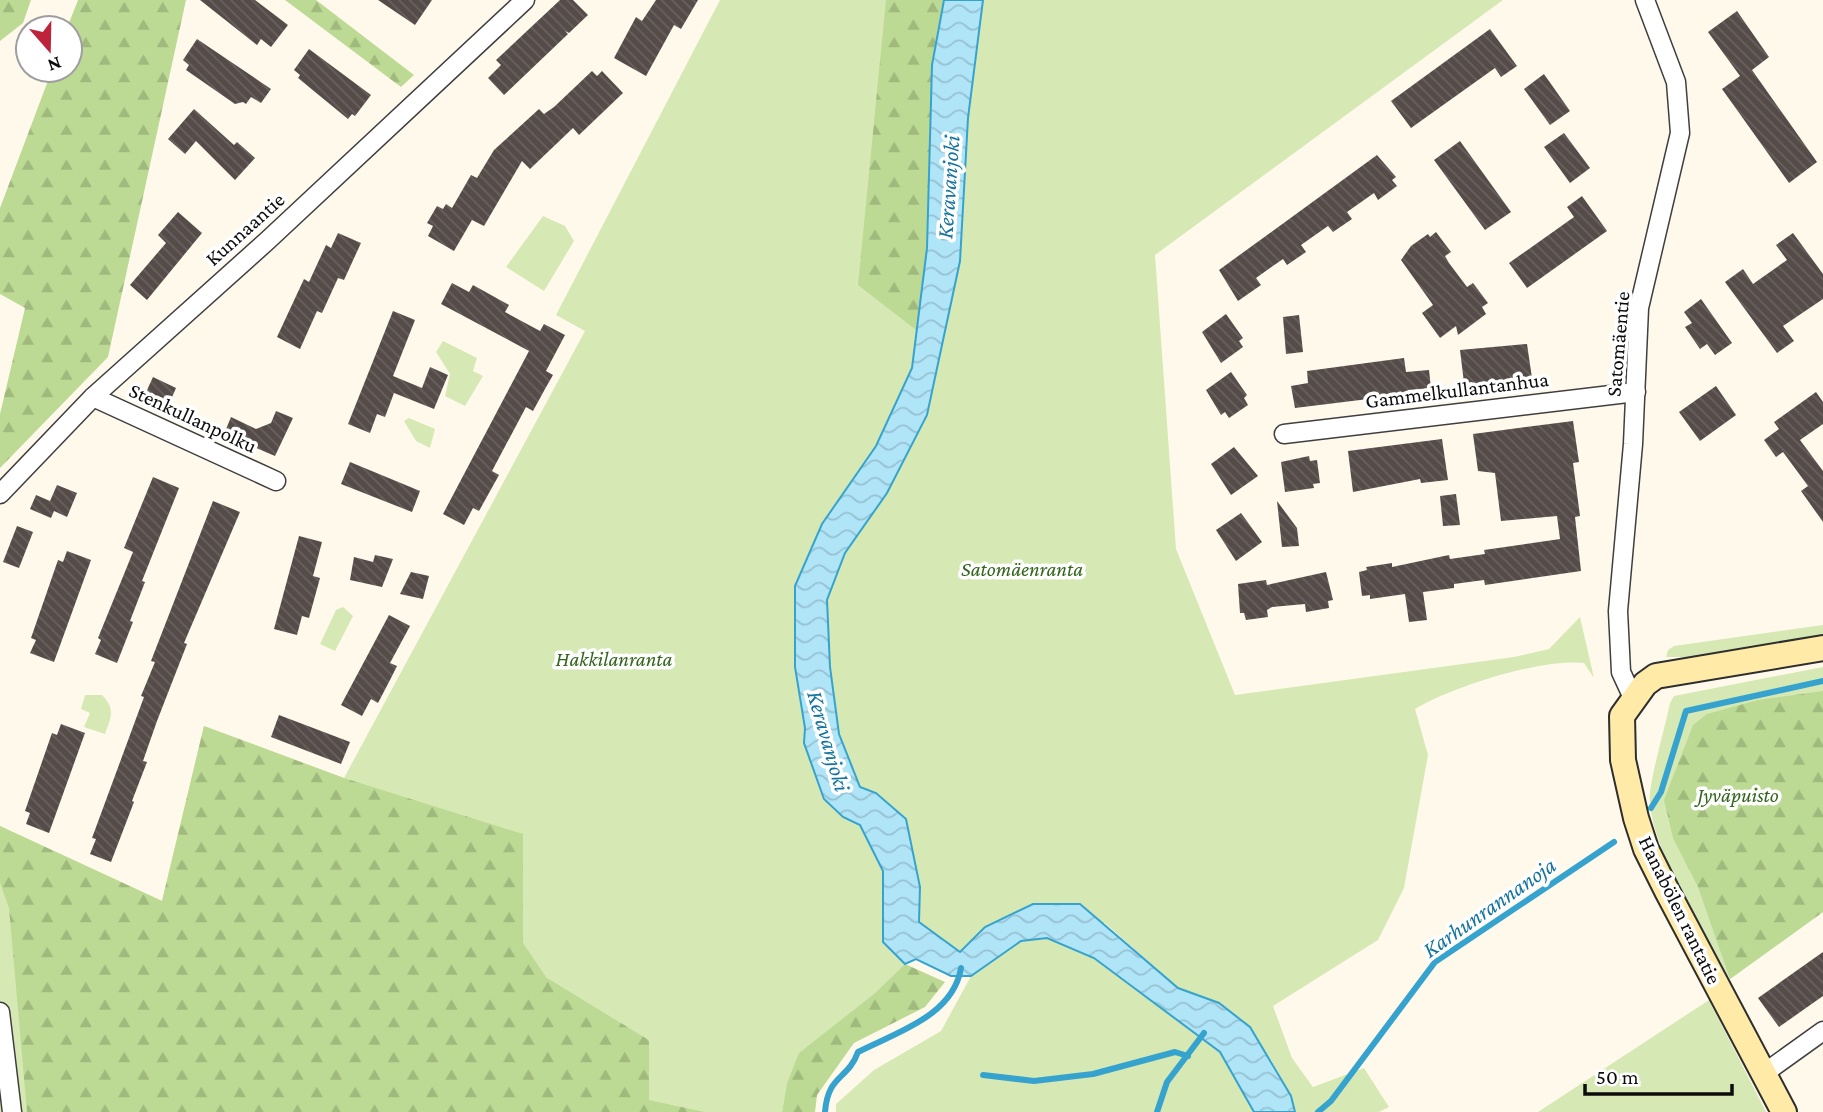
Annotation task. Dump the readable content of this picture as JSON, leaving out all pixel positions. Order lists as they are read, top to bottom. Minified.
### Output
{"streets":{"street":["Kunnaantie","Satomäentie","Gammelkullantanhua","Stenkullanpolku","Hanabölen rantatie"]},"crossings":[["Kunnaantie","Stenkullanpolku"],["Satomäentie","Gammelkullantanhua"],["Satomäentie","Hanabölen rantatie"]],"water":["Keravanjoki","Karhunrannanoja"],"parks":["Satomäenranta","Hakkilanranta","Jyväpuisto"],"scale_bar":"50 m","north":"bottom"}
